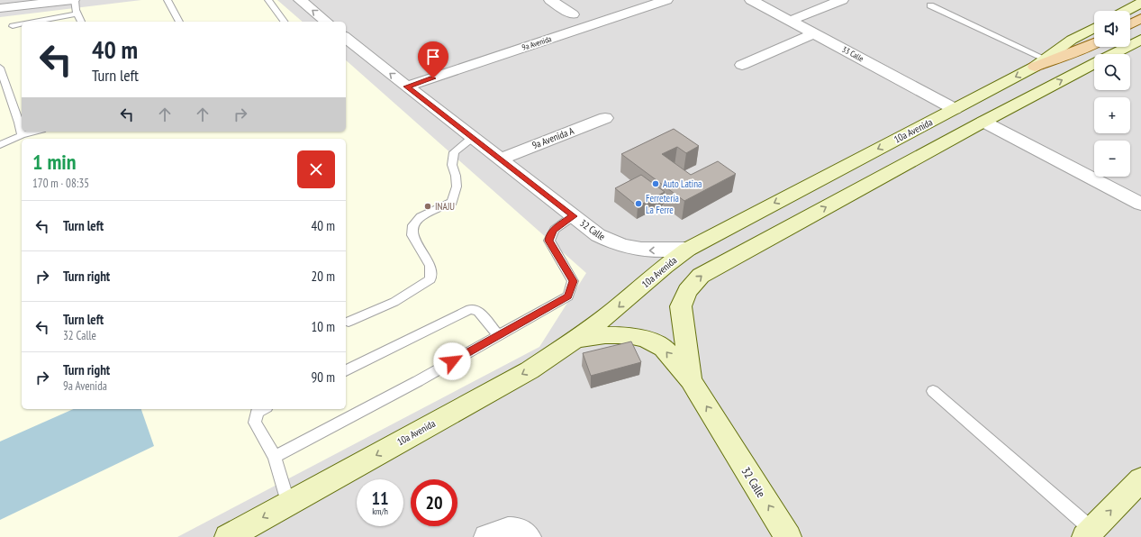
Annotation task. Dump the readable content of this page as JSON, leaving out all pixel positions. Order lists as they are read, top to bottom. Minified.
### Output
{"streets":{"main road":["10a Avenida","32 Calle"],"street":["9a Avenida","33 Calle","9a Avenida A"]},"crossings":[["9a Avenida","32 Calle"],["33 Calle","10a Avenida"],["10a Avenida","32 Calle"],["9a Avenida A","32 Calle"]],"one_way":["10a Avenida"],"places":["Auto Latina","Ferretería La Ferre","INAJU"],"page":{"map_buttons":["+","−"],"turn":["40 m","Turn left"],"heading":["1 min","170 m · 08:35"],"list":[{"name":"Turn left","value":"40 m"},{"name":"Turn right","value":"20 m"},{"name":"Turn left","note":"32 Calle","value":"10 m"},{"name":"Turn right","note":"9a Avenida","value":"90 m"}],"speed":"11 km/h","limit":"20"}}
